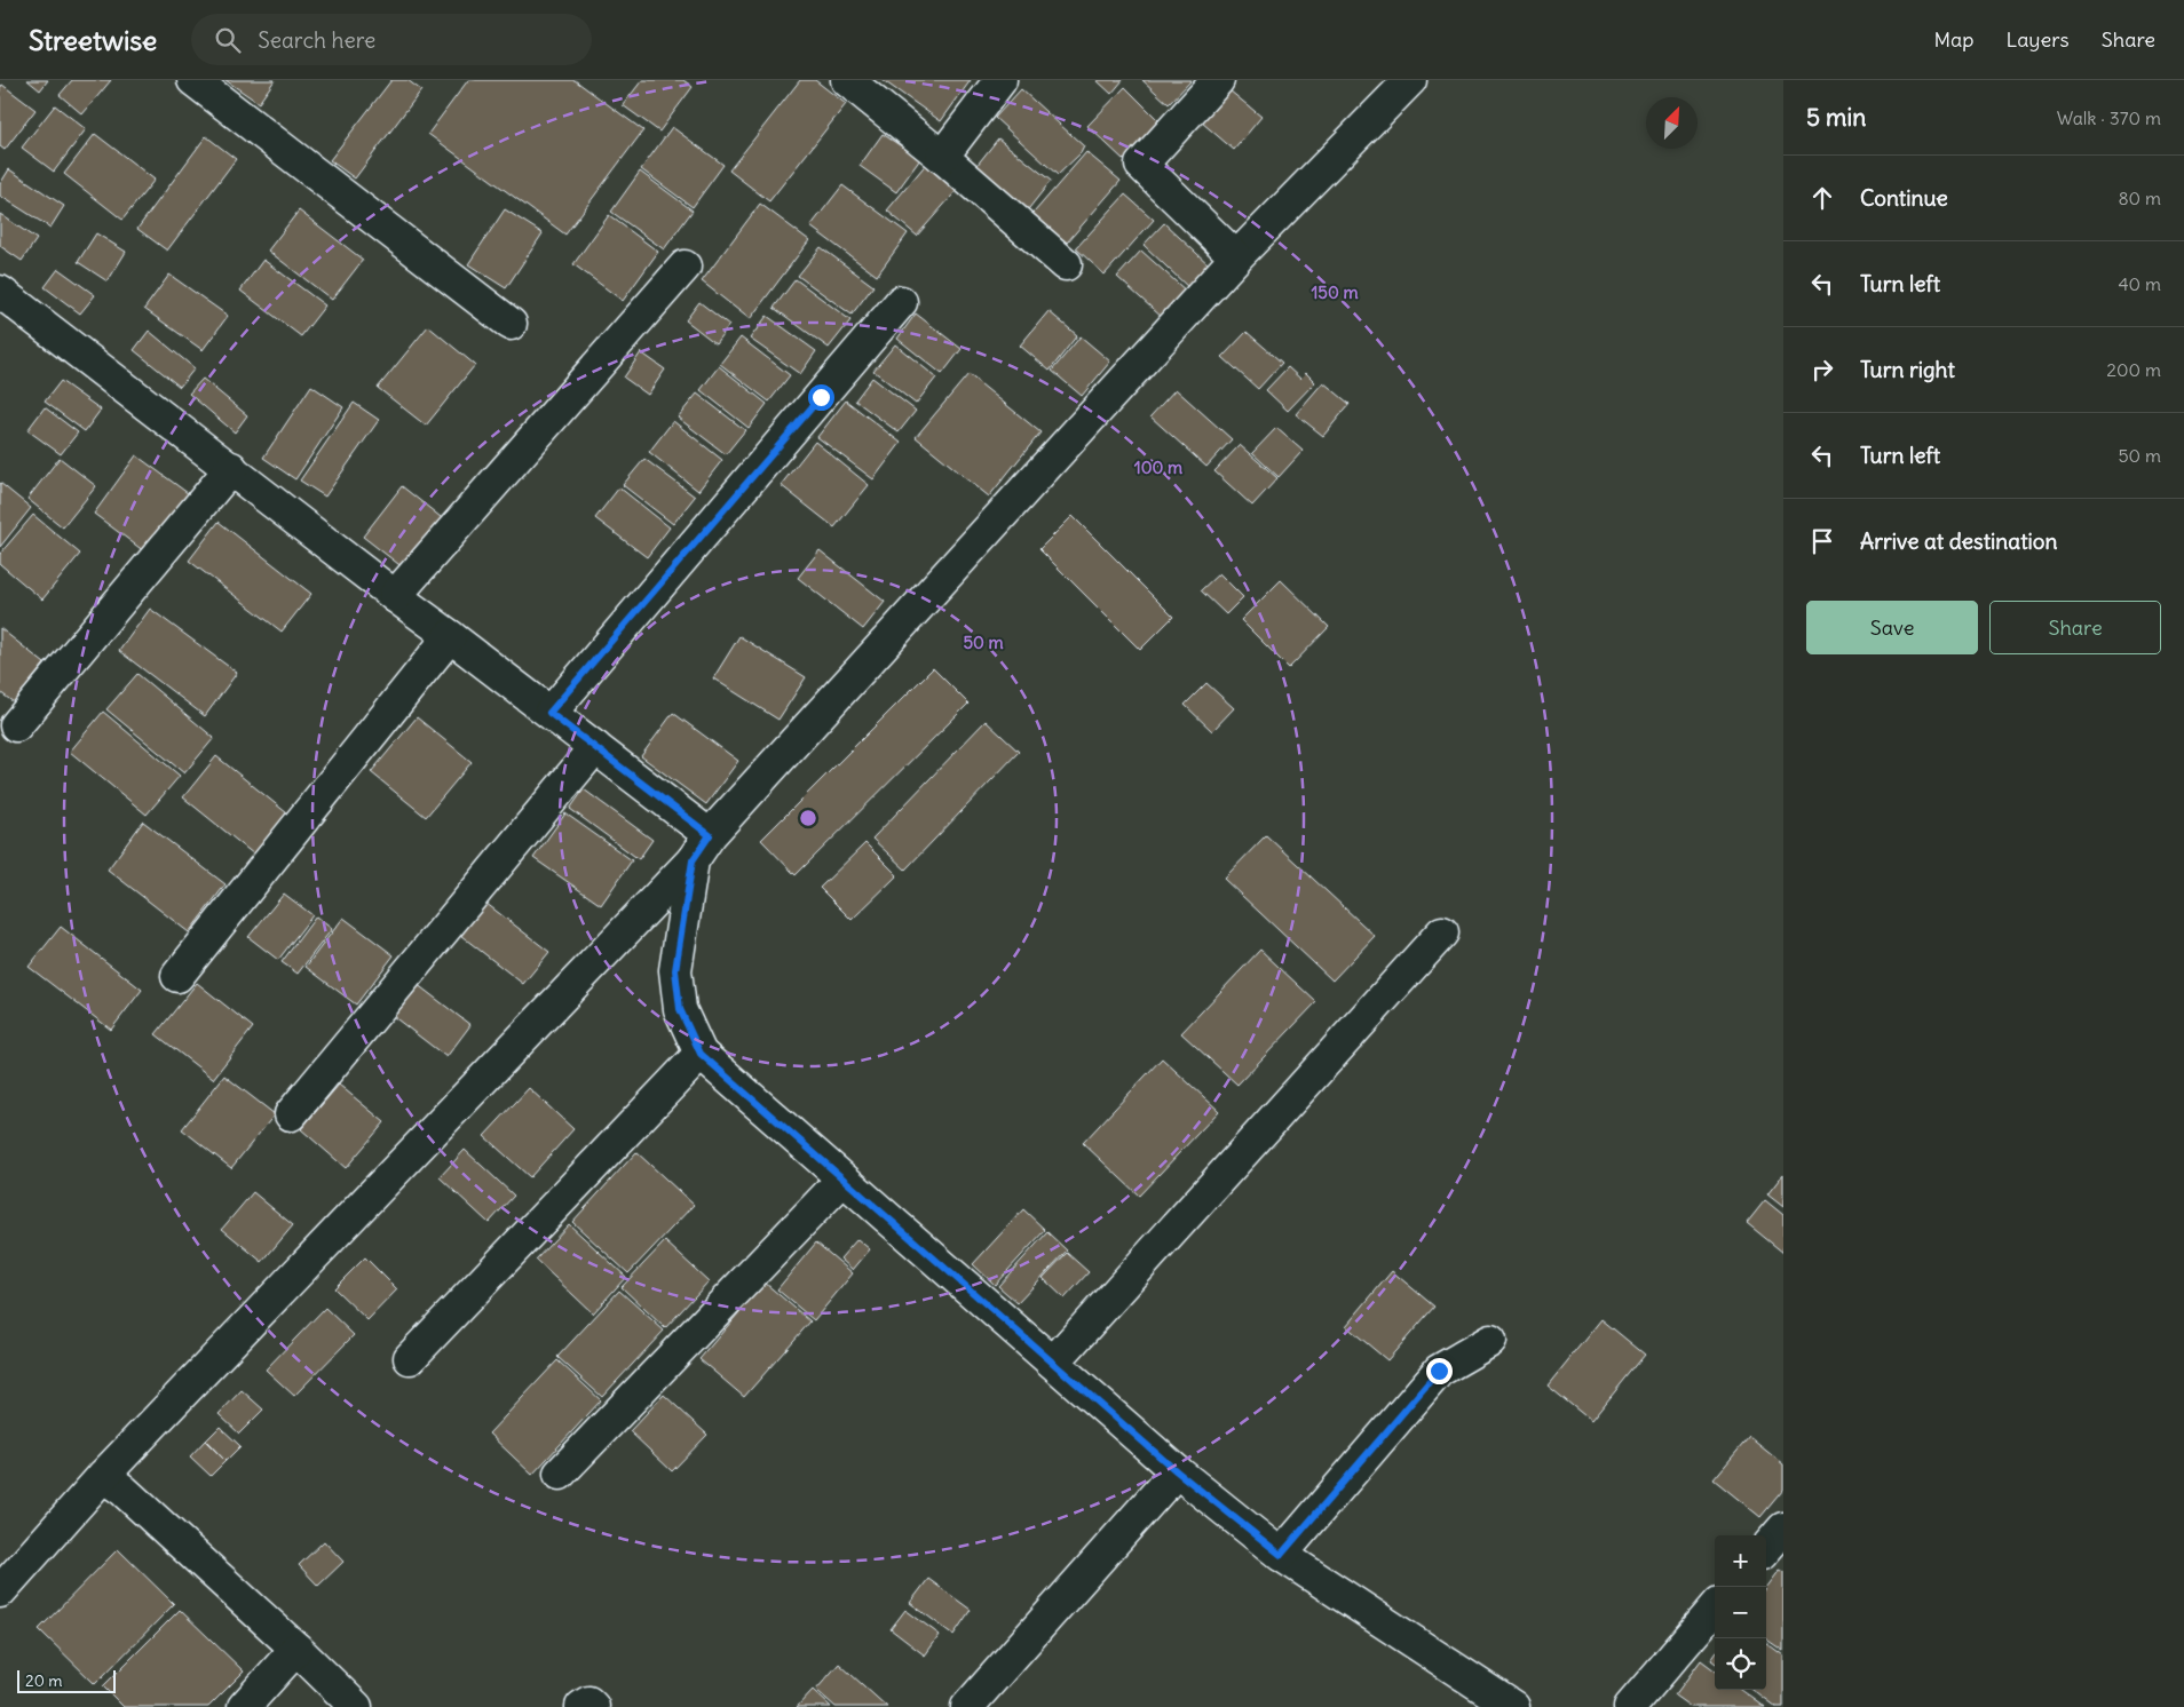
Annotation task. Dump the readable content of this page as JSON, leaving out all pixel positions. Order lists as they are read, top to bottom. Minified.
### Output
{"scale_bar":"20 m","north":"top right","page":{"header":"Streetwise","search":"Search here","nav":["Map","Layers","Share"],"heading":["5 min","Walk · 370 m"],"list":[["Continue","80 m"],["Turn left","40 m"],["Turn right","200 m"],["Turn left","50 m"],"Arrive at destination"],"buttons":["Save","Share"],"map_buttons":["+","−"],"scale":"20 m"},"rings":["150 m","100 m","50 m"]}
